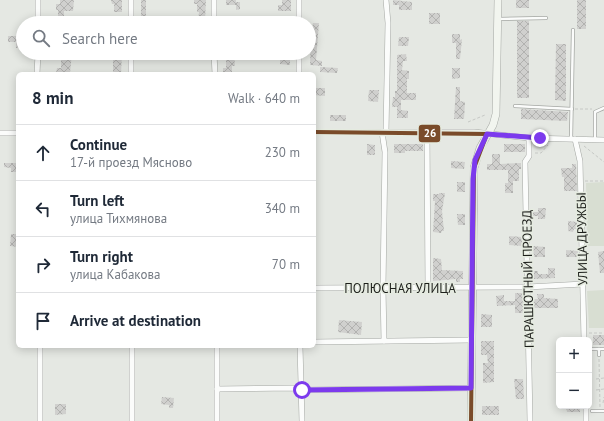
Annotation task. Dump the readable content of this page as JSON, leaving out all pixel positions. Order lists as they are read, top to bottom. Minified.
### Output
{"streets":{"street":["УЛИЦА ДРУЖБЫ","ПАРАШЮТНЫЙ ПРОЕЗД","ПОЛЮСНАЯ УЛИЦА"]},"crossings":[["УЛИЦА ДРУЖБЫ","ПОЛЮСНАЯ УЛИЦА"],["ПАРАШЮТНЫЙ ПРОЕЗД","ПОЛЮСНАЯ УЛИЦА"]],"lines":["transit line 26"],"page":{"search":"Search here","heading":["8 min","Walk · 640 m"],"list":[["Continue","17-й проезд Мясново","230 m"],["Turn left","улица Тихмянова","340 m"],["Turn right","улица Кабакова","70 m"],"Arrive at destination"],"map_buttons":["+","−"]}}
